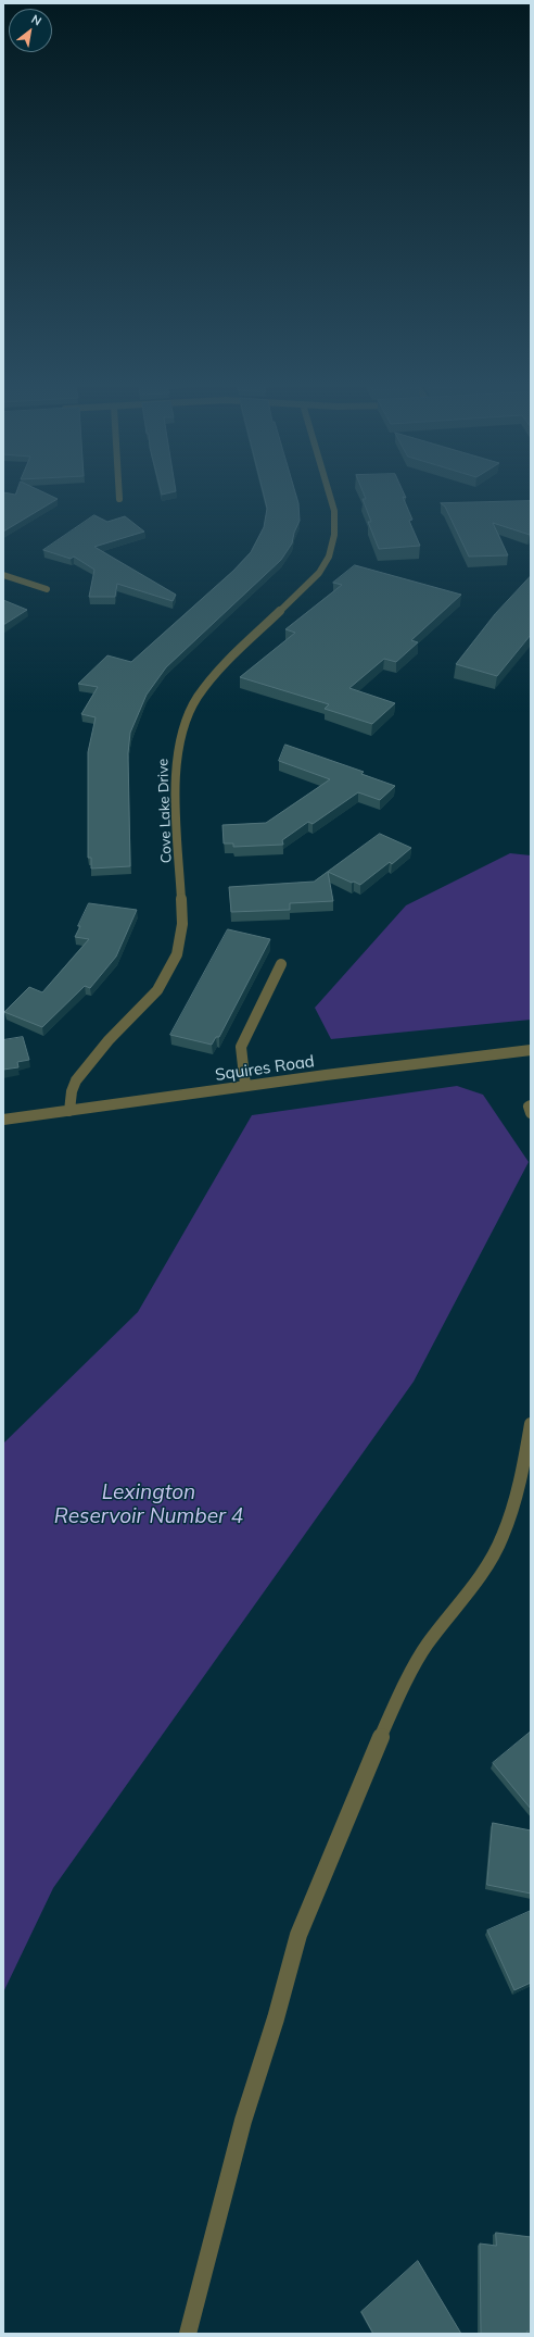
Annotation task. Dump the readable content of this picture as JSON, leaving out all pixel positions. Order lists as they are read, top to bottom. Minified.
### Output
{"streets":{"street":["Cove Lake Drive","Squires Road"]},"crossings":[["Cove Lake Drive","Squires Road"]],"water":["Lexington Reservoir Number 4"],"north":"top right"}
